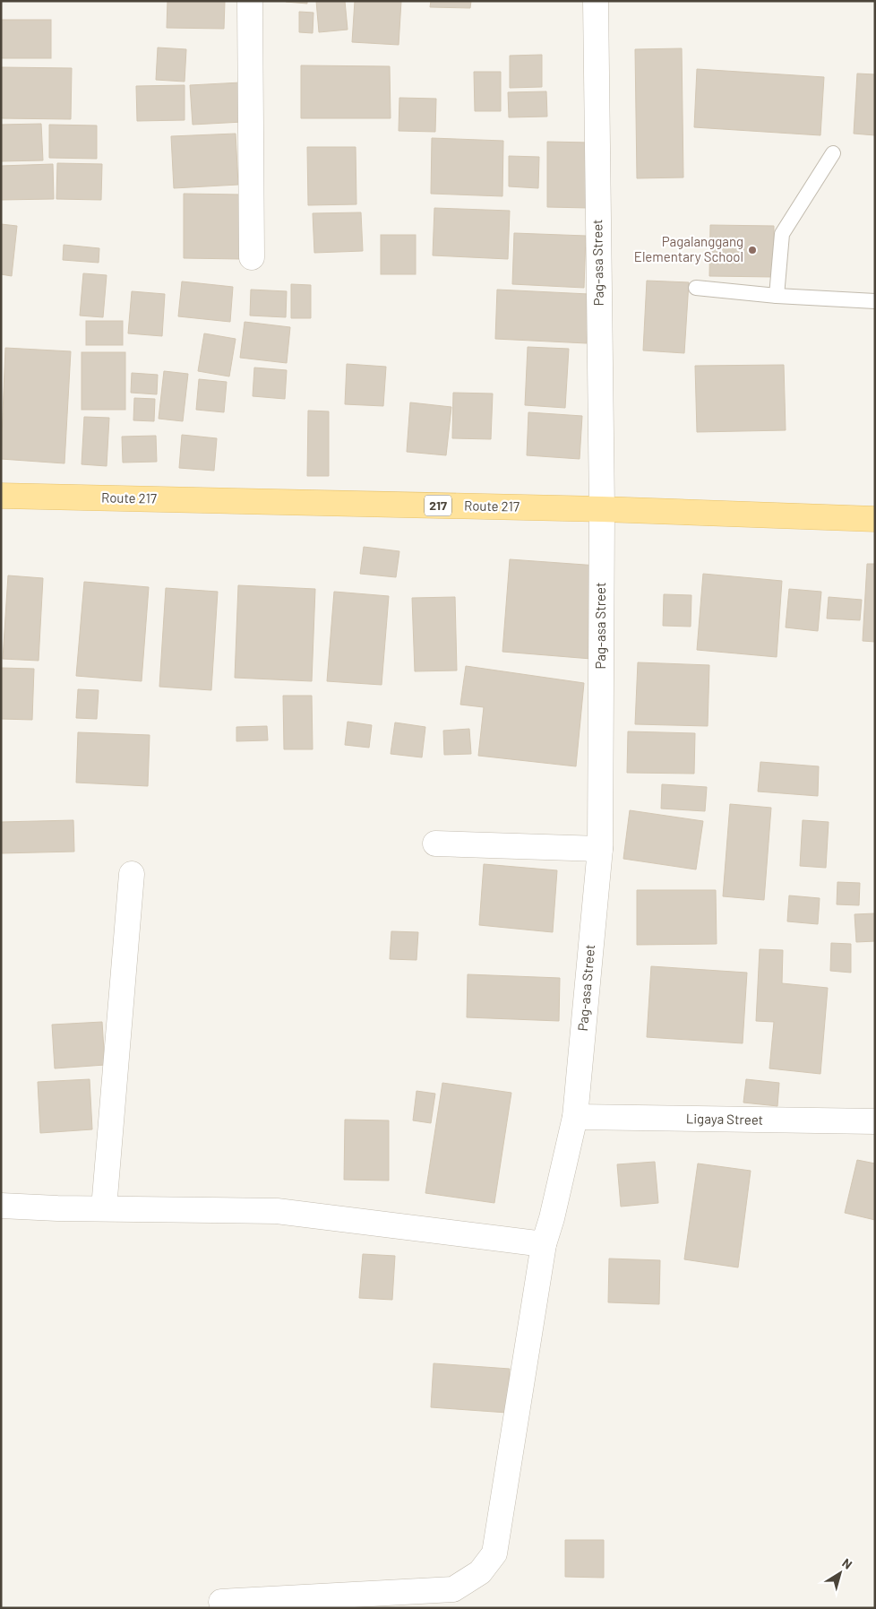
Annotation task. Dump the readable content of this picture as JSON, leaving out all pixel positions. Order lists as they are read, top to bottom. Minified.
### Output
{"streets":{"main road":["Route 217","217"],"street":["Pag-asa Street","Ligaya Street"]},"crossings":[["Pag-asa Street","Route 217"],["Pag-asa Street","Ligaya Street"]],"places":["Pagalanggang Elementary School"],"north":"top right"}
